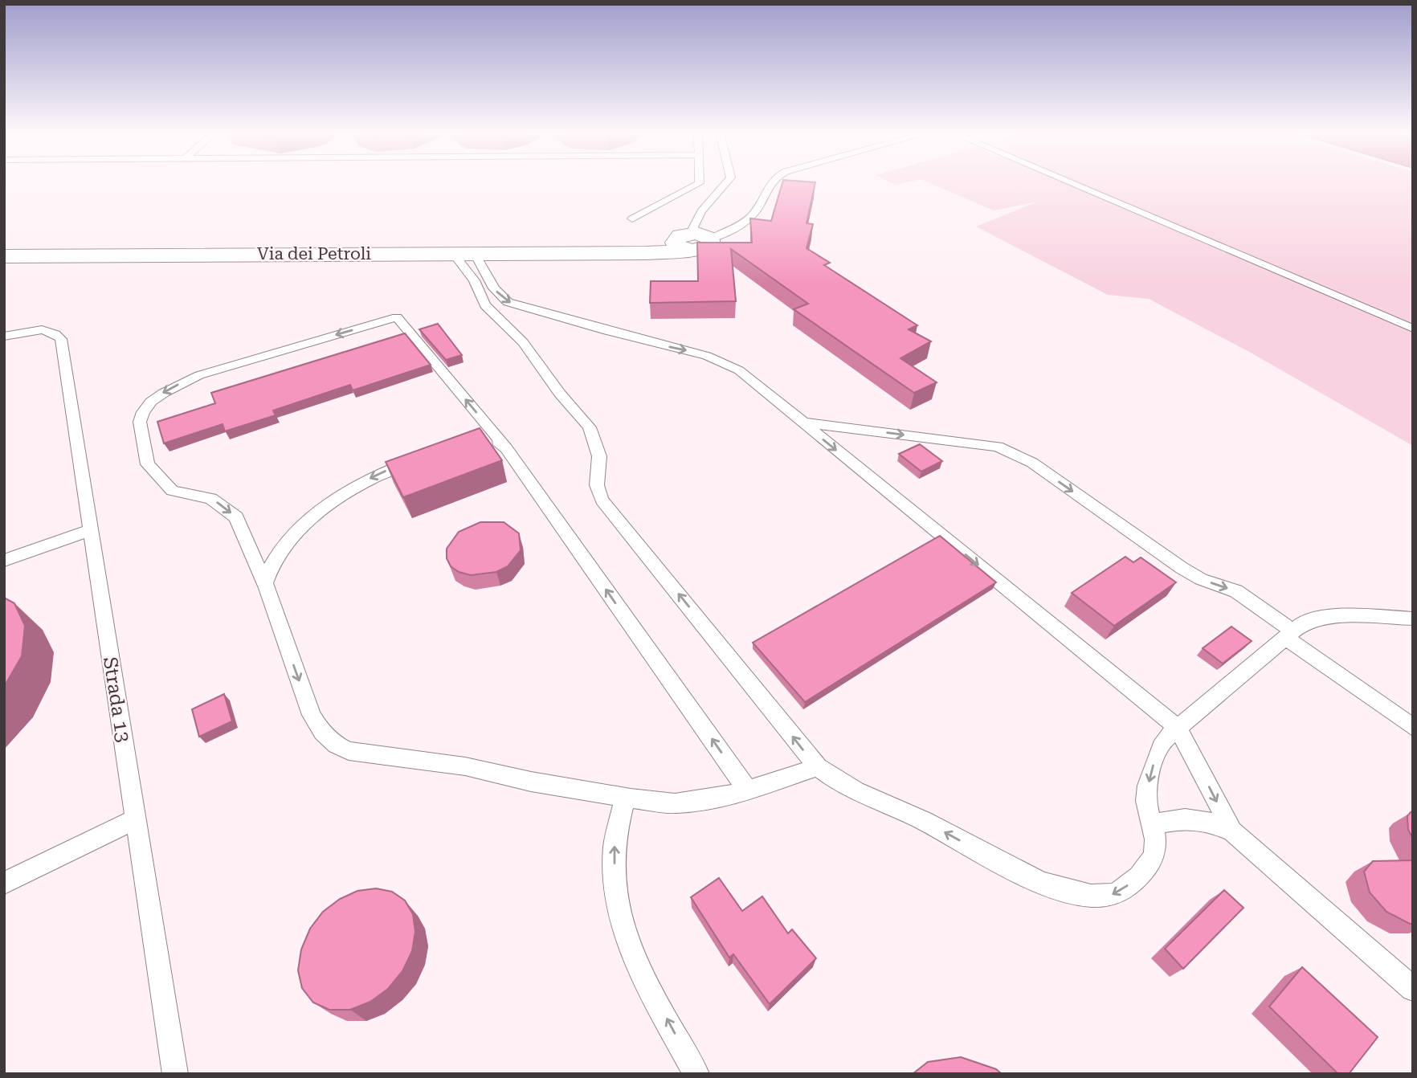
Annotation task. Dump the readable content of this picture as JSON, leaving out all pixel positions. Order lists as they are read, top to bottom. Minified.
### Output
{"streets":{"street":["Via dei Petroli"],"lane":["Strada 13"]}}
